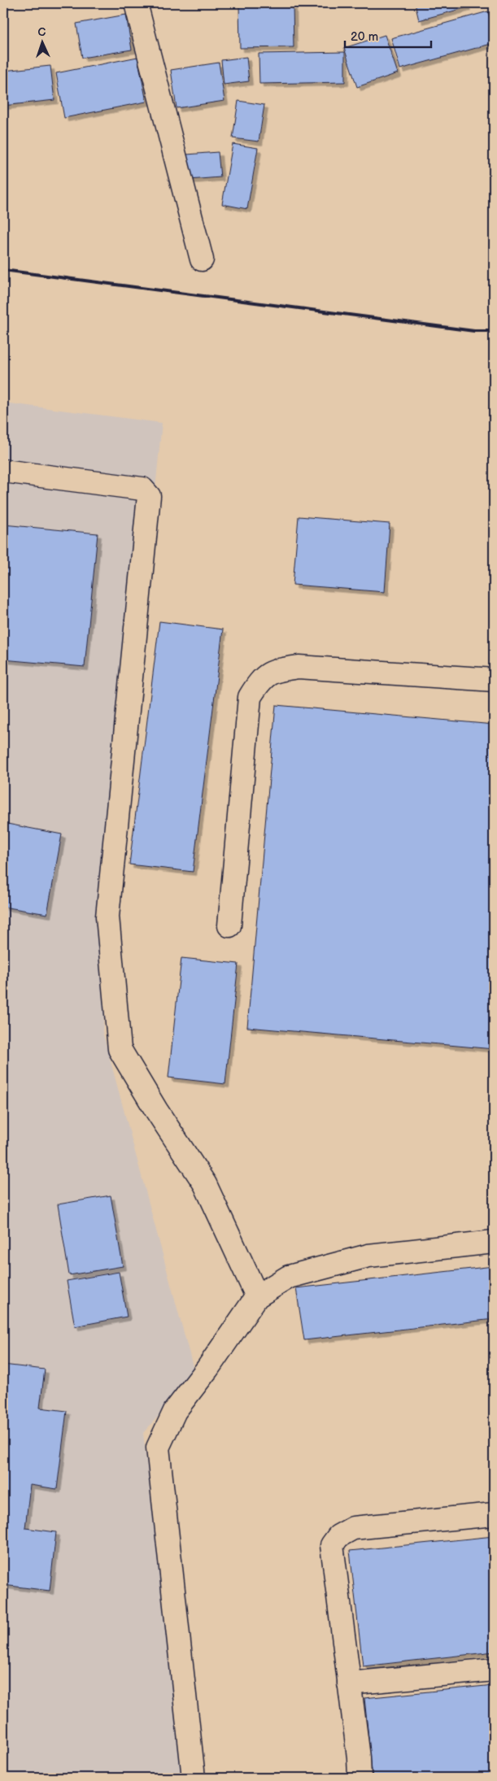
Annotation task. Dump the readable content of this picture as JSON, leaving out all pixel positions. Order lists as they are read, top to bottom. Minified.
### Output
{"scale_bar":"20 m","north":"top"}
